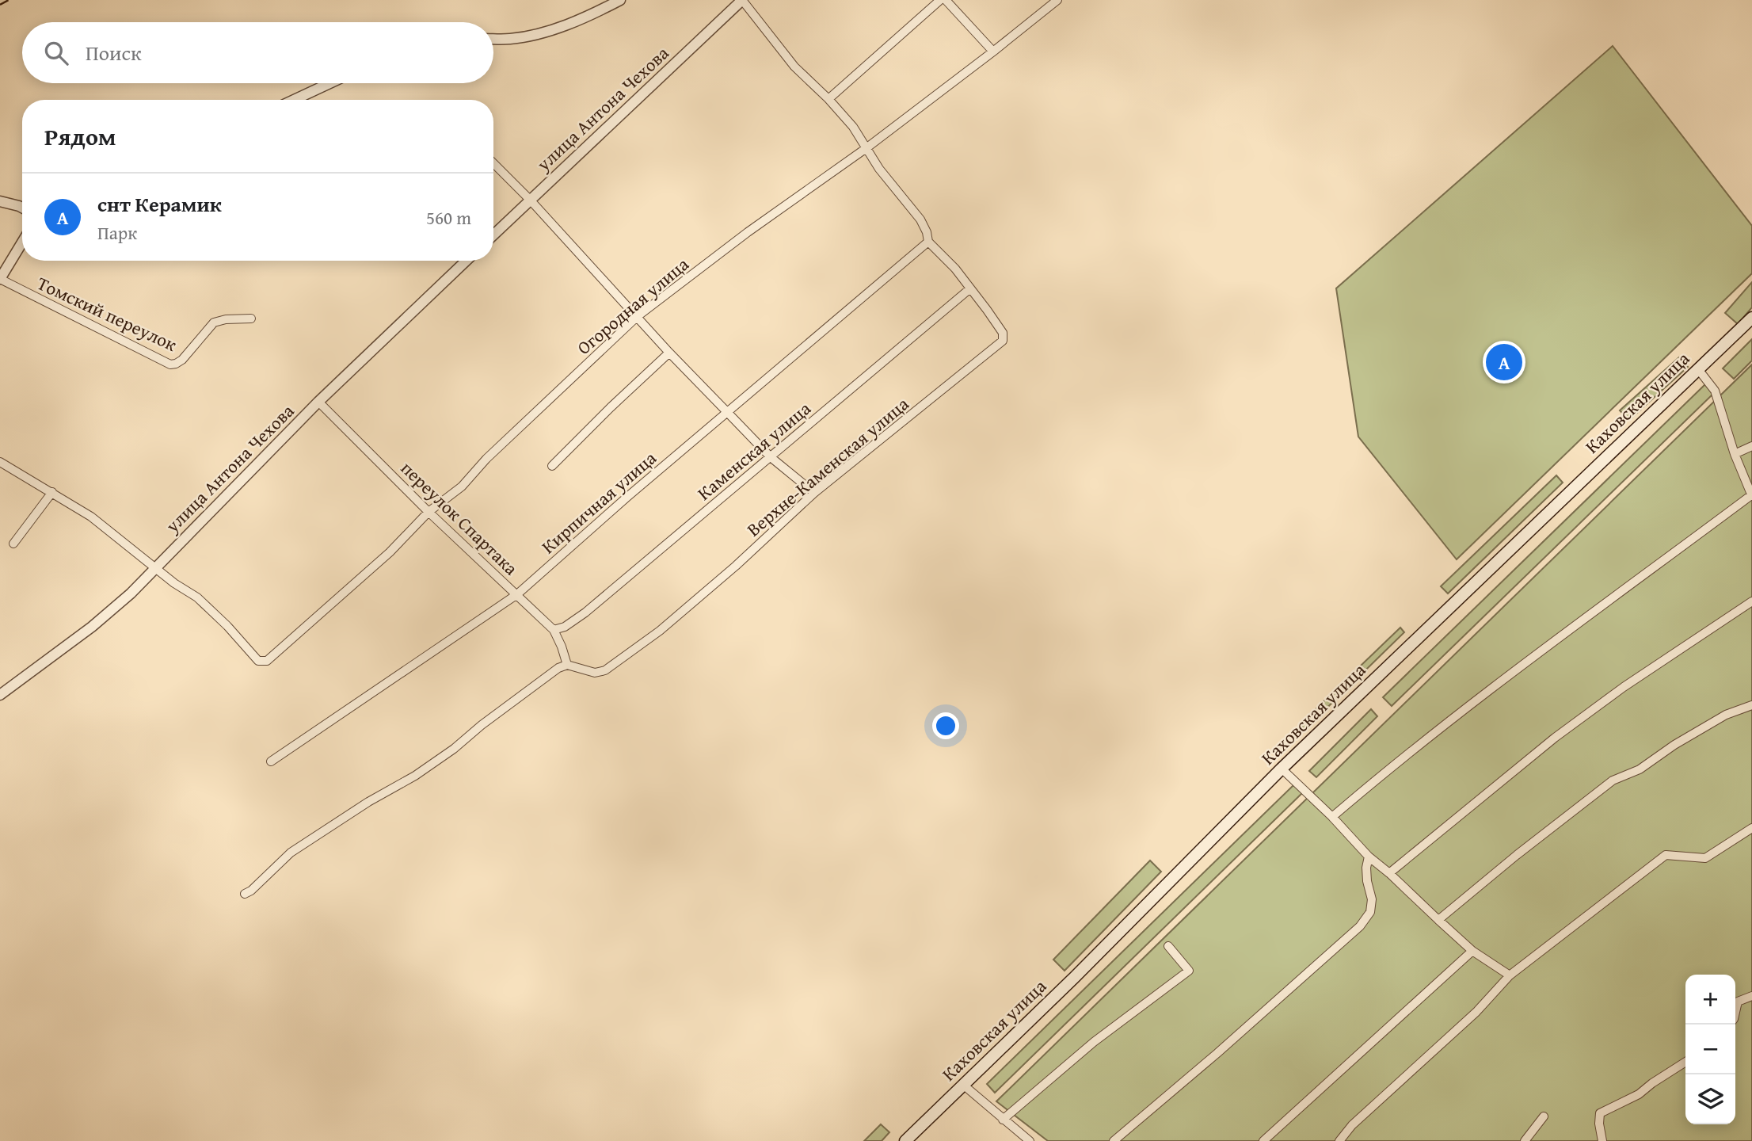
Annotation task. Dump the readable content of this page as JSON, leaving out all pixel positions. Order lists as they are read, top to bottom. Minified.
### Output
{"streets":{"main road":["Каховская улица"],"street":["улица Антона Чехова","Огородная улица","Томский переулок","Каменская улица","Верхне-Каменская улица","Кирпичная улица","переулок Спартака"]},"crossings":[["улица Антона Чехова","Огородная улица"],["улица Антона Чехова","переулок Спартака"],["Огородная улица","переулок Спартака"],["Каменская улица","Верхне-Каменская улица"],["Каменская улица","переулок Спартака"],["Верхне-Каменская улица","Кирпичная улица"],["Верхне-Каменская улица","переулок Спартака"],["Кирпичная улица","переулок Спартака"]],"page":{"search":"Поиск","heading":"Рядом","list":[{"mark":"A","name":"снт Керамик","note":"Парк","value":"560 m"}],"pins":"A","map_buttons":["+","−"]}}
